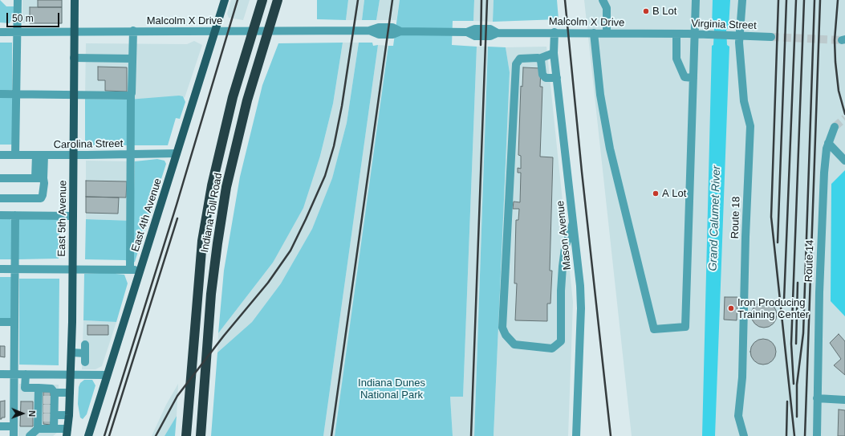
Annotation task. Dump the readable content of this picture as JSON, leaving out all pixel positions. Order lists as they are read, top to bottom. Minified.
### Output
{"streets":{"highway":["Indiana Toll Road"],"main road":["East 4th Avenue","East 5th Avenue"],"street":["Malcolm X Drive","Virginia Street","Carolina Street","Route 18","Mason Avenue","Route 14"]},"crossings":[["Malcolm X Drive","Virginia Street"],["Malcolm X Drive","East 4th Avenue"],["Malcolm X Drive","East 5th Avenue"],["Malcolm X Drive","Mason Avenue"],["Virginia Street","Route 18"],["Carolina Street","East 4th Avenue"],["Carolina Street","East 5th Avenue"]],"water":["Grand Calumet River"],"parks":["Indiana Dunes National Park"],"places":["B Lot","A Lot","Iron Producing Training Center"],"scale_bar":"50 m","north":"right"}
